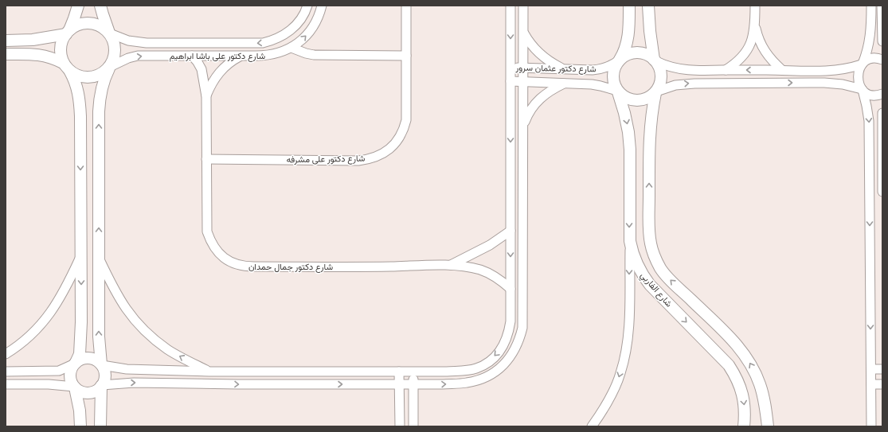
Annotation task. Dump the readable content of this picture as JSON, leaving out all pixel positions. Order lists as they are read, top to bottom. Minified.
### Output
{"streets":{"street":["شارع دكتور على باشا ابراهيم","شارع دكتور عثمان سرور","شارع دكتور على مشرفه","شارع دكتور جمال حمدان","شارع الفاربي"]},"crossings":[["شارع دكتور على باشا ابراهيم","شارع دكتور جمال حمدان"],["شارع دكتور عثمان سرور","شارع الفاربي"],["شارع دكتور على مشرفه","شارع دكتور جمال حمدان"]]}
